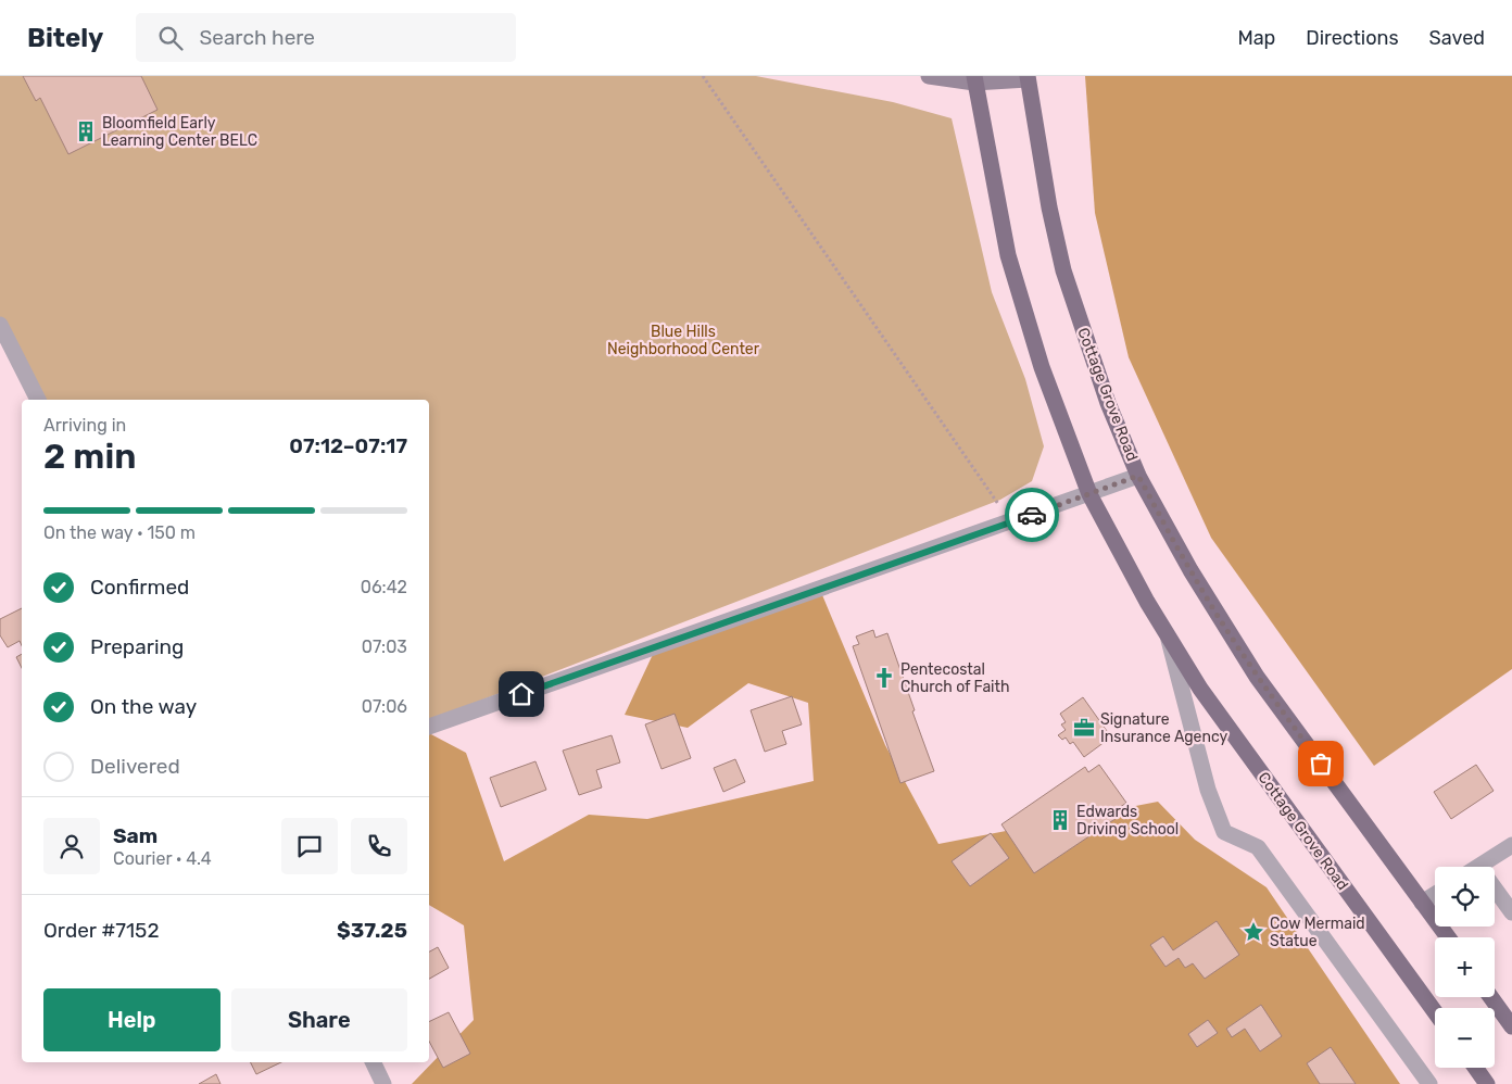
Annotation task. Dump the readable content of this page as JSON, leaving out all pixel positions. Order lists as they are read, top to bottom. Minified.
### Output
{"streets":{"main road":["Cottage Grove Road"]},"parks":["Blue Hills Neighborhood Center"],"places":{"building":["Bloomfield Early Learning Center BELC","Edwards Driving School"],"church":["Pentecostal Church of Faith"],"office":["Signature Insurance Agency"],"place":["Cow Mermaid Statue"]},"page":{"header":"Bitely","search":"Search here","nav":["Map","Directions","Saved"],"heading":["2 min","Arriving in","07:12–07:17"],"panel":["Sam","Courier · 4.4","Order #7152","$37.25"],"bar":"On the way · 150 m","list":[["Confirmed","06:42"],["Preparing","07:03"],["On the way","07:06"],"Delivered"],"map_buttons":["+","−"],"buttons":["Help","Share"]}}
